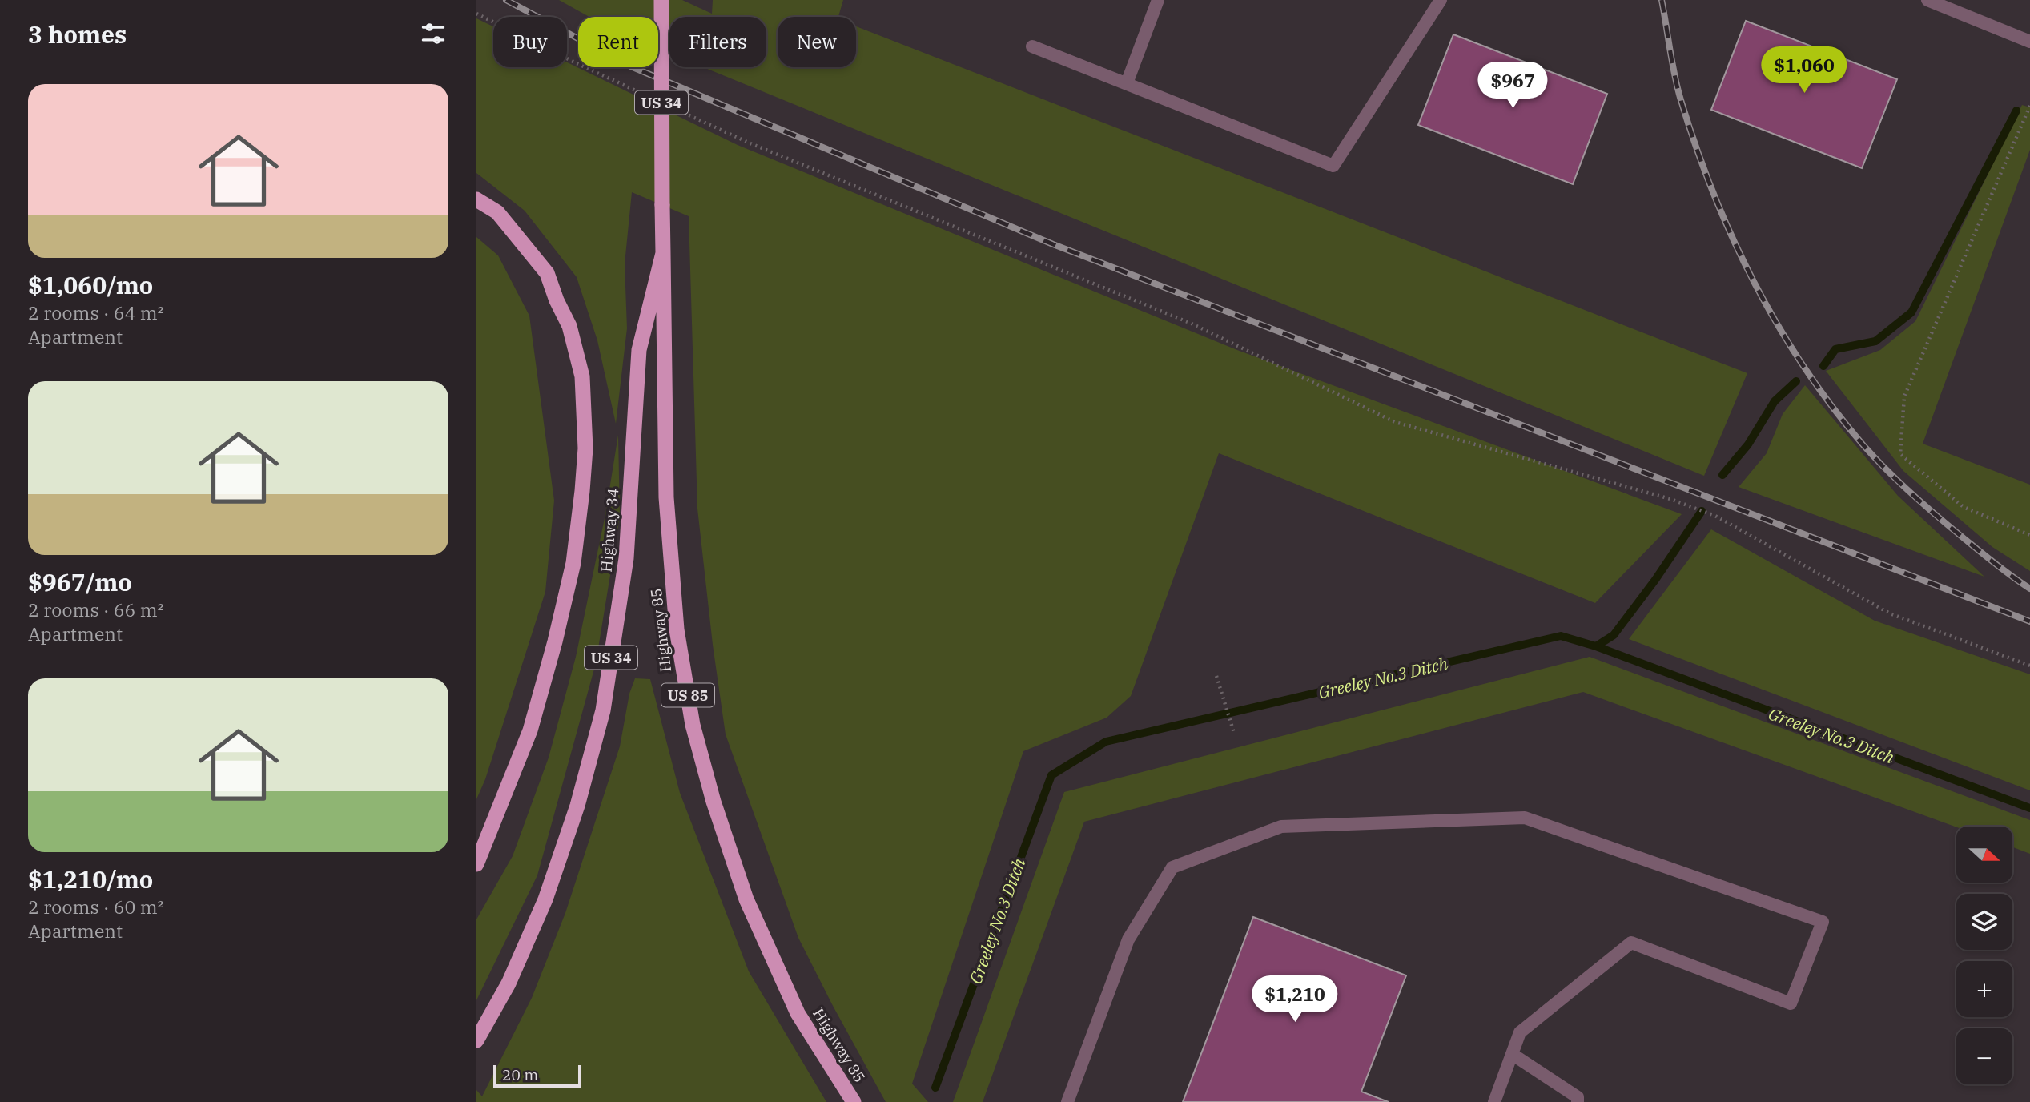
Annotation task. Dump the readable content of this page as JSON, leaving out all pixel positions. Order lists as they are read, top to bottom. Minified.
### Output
{"streets":{"highway":["US 34","Highway 34","Highway 85","US 85"]},"crossings":[["Highway 34","Highway 85"]],"water":["Greeley No.3 Ditch"],"scale_bar":"20 m","north":"right","page":{"heading":"3 homes","chip":["Buy","Rent","Filters","New"],"price":["$1,060","$967","$1,210"],"list":[{"name":"$1,060/mo","note":"2 rooms · 64 m² · Apartment"},{"name":"$967/mo","note":"2 rooms · 66 m² · Apartment"},{"name":"$1,210/mo","note":"2 rooms · 60 m² · Apartment"}],"map_buttons":["+","−"],"scale":"20 m"}}
